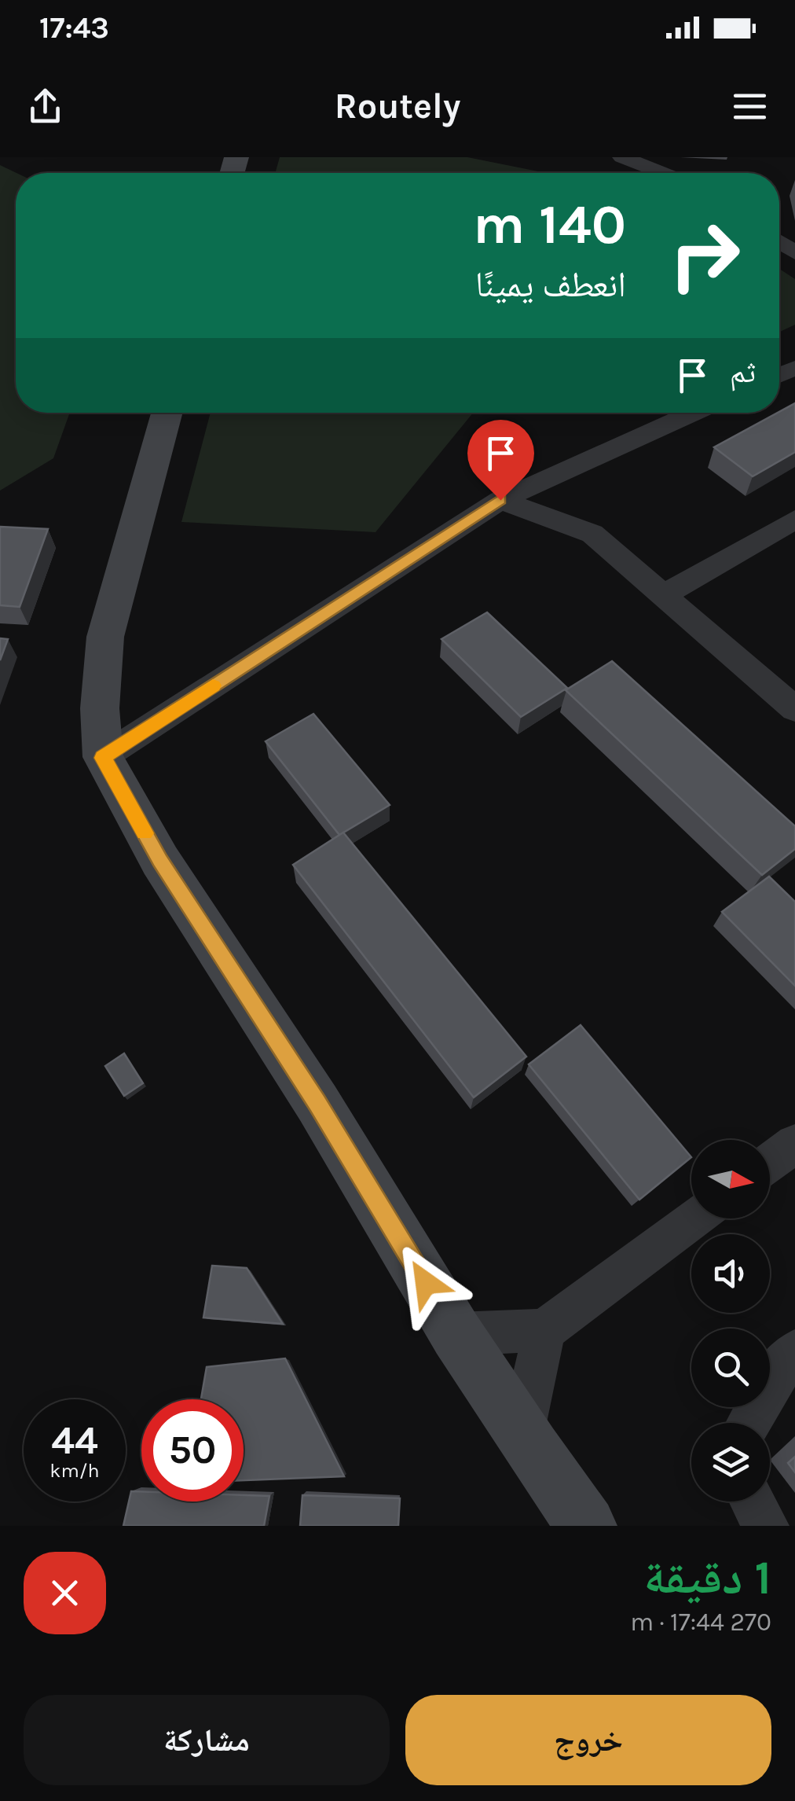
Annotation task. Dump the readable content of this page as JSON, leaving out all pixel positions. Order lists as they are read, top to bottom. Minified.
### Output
{"north":"right","page":{"status":"17:43","header":"Routely","turn":["140 m","انعطف يمينًا"],"then":"ثم","speed":"44 km/h","limit":"50","heading":["1 دقيقة","270 m · 17:44"],"buttons":["خروج","مشاركة"]}}
